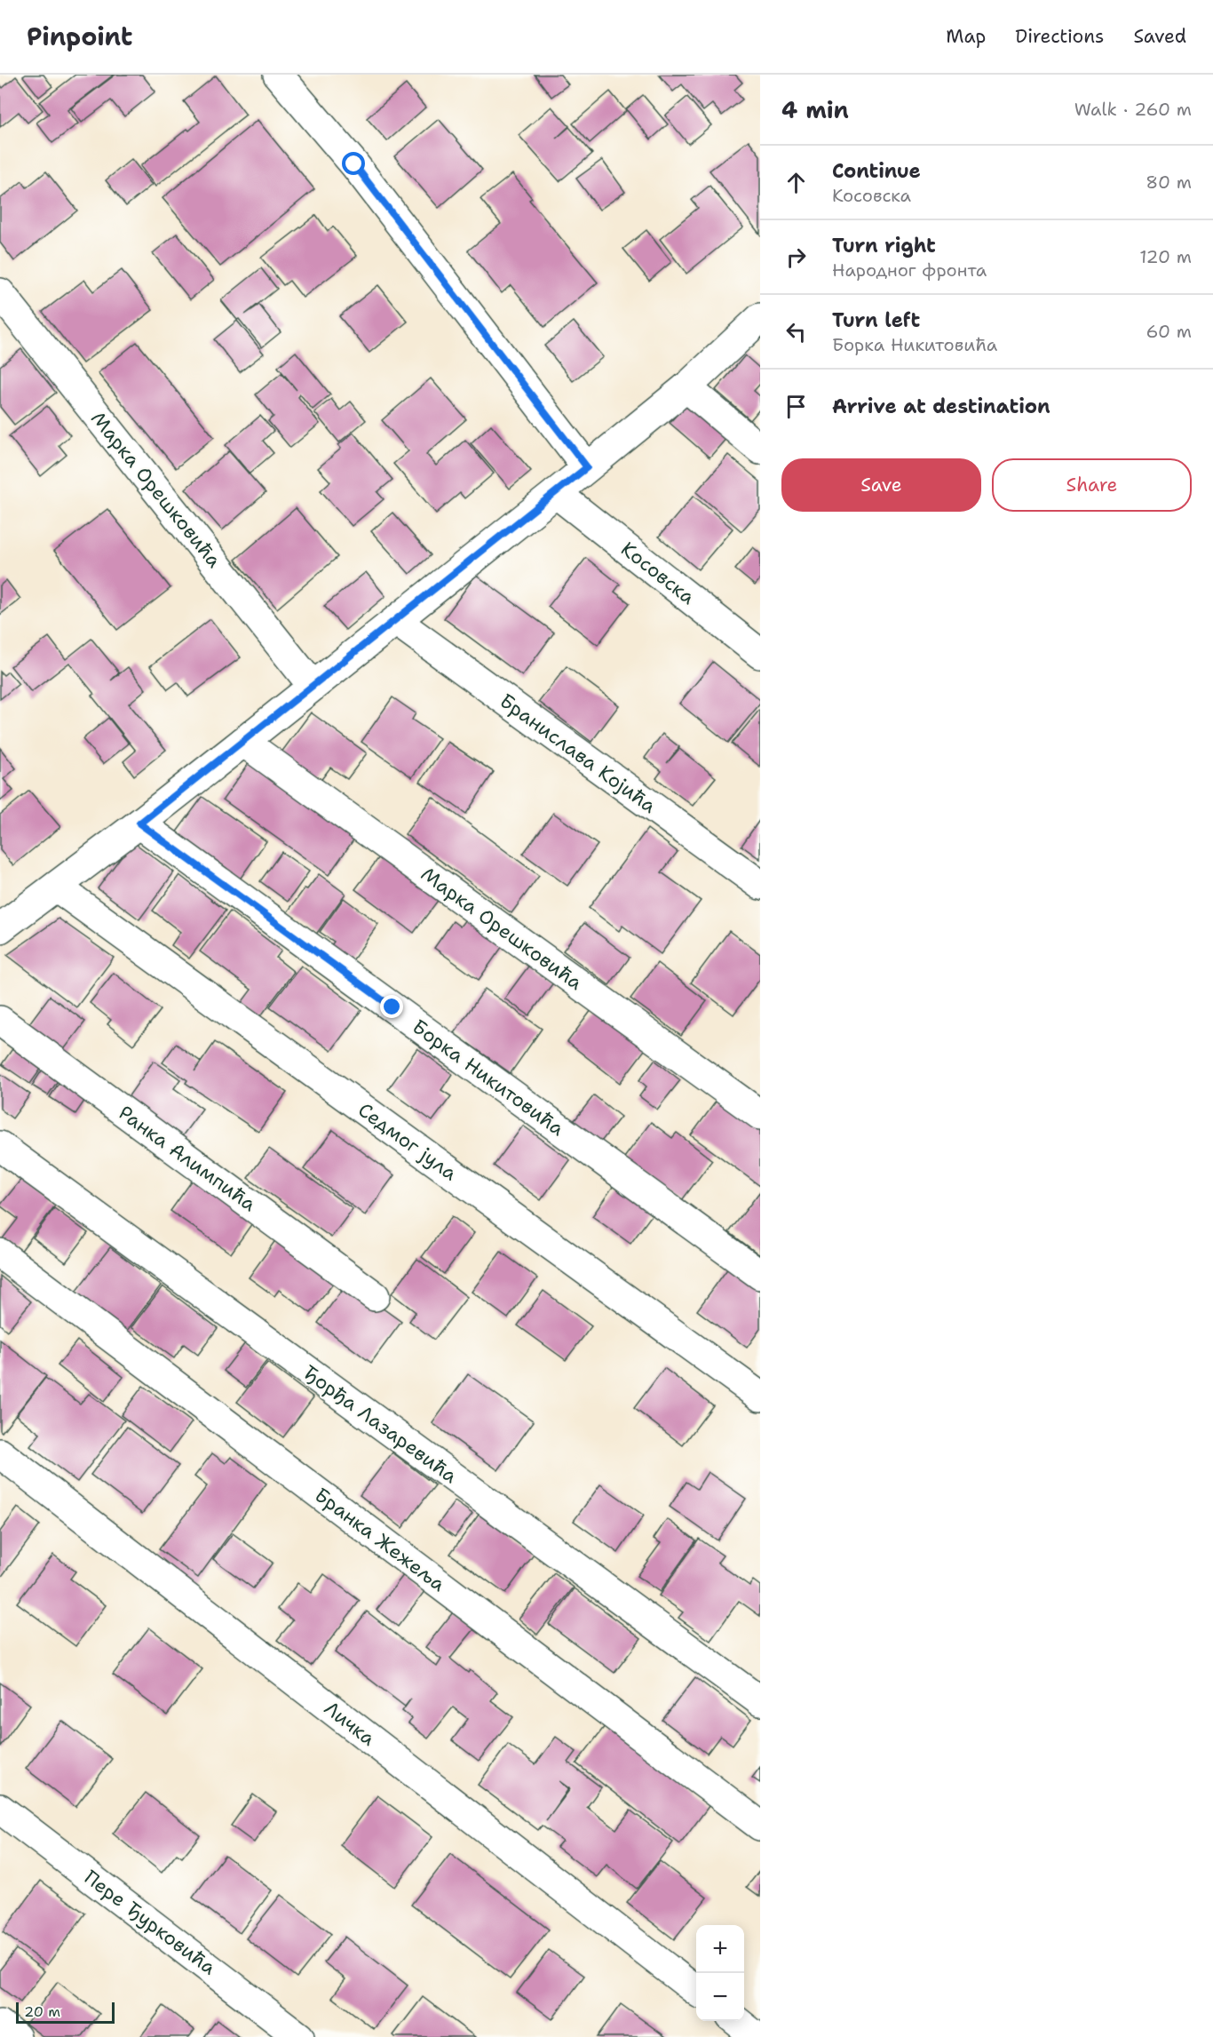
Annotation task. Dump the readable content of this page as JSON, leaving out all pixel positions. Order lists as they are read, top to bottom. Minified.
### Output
{"streets":{"street":["Марка Орешковића","Косовска","Бранислава Којића","Борка Никитовића","Седмог јула","Ранка Алимпића","Ђорђа Лазаревића","Бранка Жежеља","Личка","Пере Ђурковића"]},"scale_bar":"20 m","page":{"header":"Pinpoint","nav":["Map","Directions","Saved"],"heading":["4 min","Walk · 260 m"],"list":[["Continue","Косовска","80 m"],["Turn right","Народног фронта","120 m"],["Turn left","Борка Никитовића","60 m"],"Arrive at destination"],"buttons":["Save","Share"],"map_buttons":["+","−"],"scale":"20 m"}}
